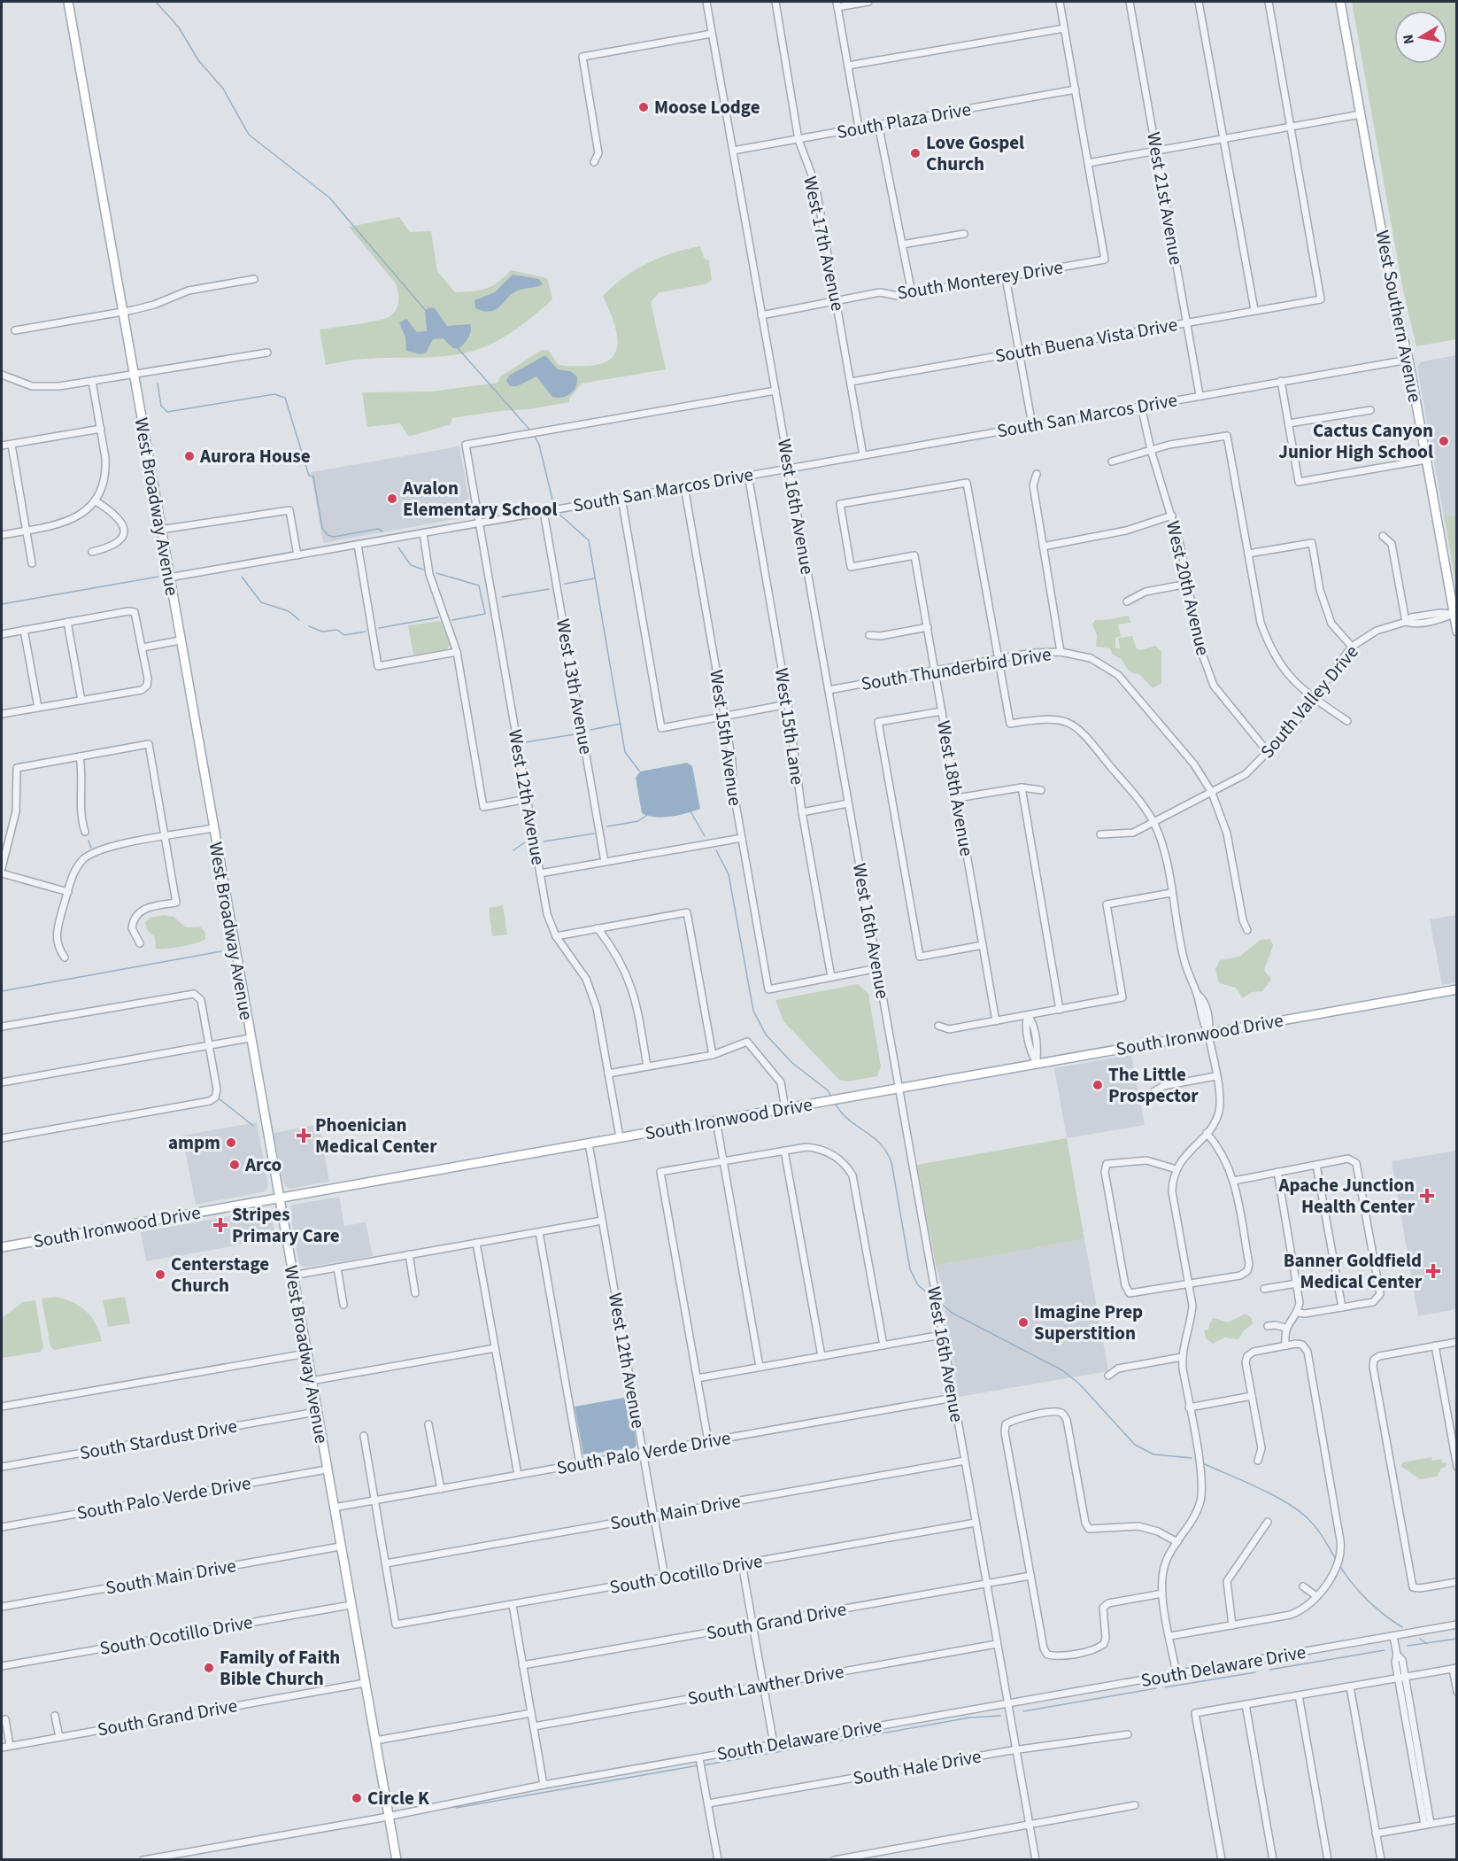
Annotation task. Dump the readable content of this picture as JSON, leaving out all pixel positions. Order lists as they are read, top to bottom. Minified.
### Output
{"streets":{"main road":["West Southern Avenue","West Broadway Avenue","South Ironwood Drive"],"street":["South Plaza Drive","West 21st Avenue","West 17th Avenue","South Monterey Drive","South Buena Vista Drive","South San Marcos Drive","West 16th Avenue","West 20th Avenue","South Thunderbird Drive","West 13th Avenue","South Valley Drive","West 15th Lane","West 15th Avenue","West 18th Avenue","West 12th Avenue","South Stardust Drive","South Palo Verde Drive","South Main Drive","South Ocotillo Drive","South Grand Drive","South Delaware Drive","South Lawther Drive","South Hale Drive"]},"crossings":[["South Plaza Drive","West 17th Avenue"],["South Plaza Drive","West 16th Avenue"],["West 21st Avenue","South Buena Vista Drive"],["West 21st Avenue","South San Marcos Drive"],["West 17th Avenue","South Monterey Drive"],["West 17th Avenue","South Buena Vista Drive"],["West 17th Avenue","South San Marcos Drive"],["South Monterey Drive","West 16th Avenue"],["West Southern Avenue","South San Marcos Drive"],["West Southern Avenue","South Valley Drive"],["South San Marcos Drive","West Broadway Avenue"],["South San Marcos Drive","West 16th Avenue"],["South San Marcos Drive","West 20th Avenue"],["South San Marcos Drive","West 13th Avenue"],["South San Marcos Drive","West 15th Lane"],["South San Marcos Drive","West 15th Avenue"],["South San Marcos Drive","West 12th Avenue"],["West Broadway Avenue","South Ironwood Drive"],["West Broadway Avenue","South Stardust Drive"],["West Broadway Avenue","South Palo Verde Drive"],["West Broadway Avenue","South Main Drive"],["West Broadway Avenue","South Ocotillo Drive"],["West Broadway Avenue","South Grand Drive"],["West Broadway Avenue","South Delaware Drive"],["West 16th Avenue","South Thunderbird Drive"],["West 16th Avenue","West 12th Avenue"],["West 16th Avenue","South Ironwood Drive"],["West 16th Avenue","South Palo Verde Drive"],["West 16th Avenue","South Main Drive"],["West 16th Avenue","South Ocotillo Drive"],["West 16th Avenue","South Grand Drive"],["West 16th Avenue","South Delaware Drive"],["West 16th Avenue","South Lawther Drive"],["West 16th Avenue","South Hale Drive"],["West 20th Avenue","South Valley Drive"],["South Thunderbird Drive","South Valley Drive"],["South Thunderbird Drive","West 18th Avenue"],["West 15th Lane","West 15th Avenue"],["West 12th Avenue","South Ironwood Drive"],["West 12th Avenue","South Palo Verde Drive"],["West 12th Avenue","South Main Drive"],["West 12th Avenue","South Ocotillo Drive"],["South Main Drive","South Ocotillo Drive"]],"places":{"other":["Moose Lodge","Love Gospel Church","Cactus Canyon Junior High School","Aurora House","Avalon Elementary School","The Little Prospector","ampm","Arco","Centerstage Church","Imagine Prep Superstition","Family of Faith Bible Church","Circle K"],"health":["Phoenician Medical Center","Apache Junction Health Center","Stripes Primary Care","Banner Goldfield Medical Center"]},"north":"left"}
